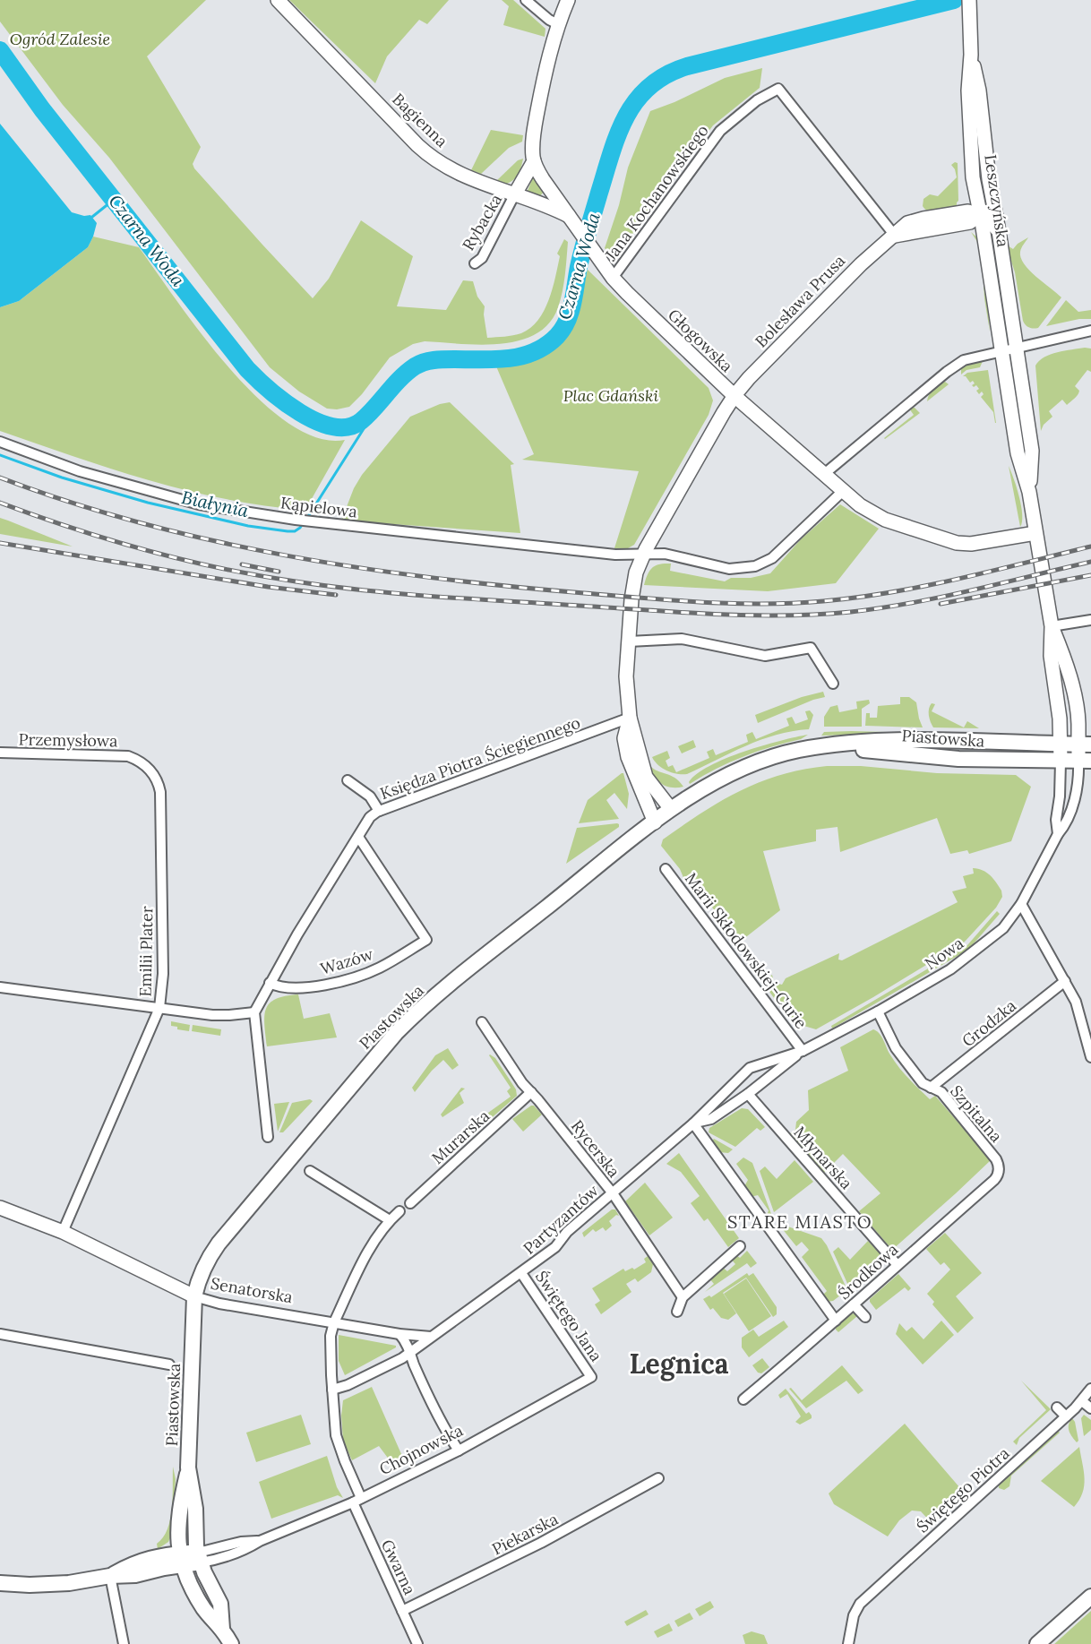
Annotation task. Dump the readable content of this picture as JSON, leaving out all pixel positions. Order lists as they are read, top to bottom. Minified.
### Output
{"streets":{"main road":["Piastowska","Chojnowska"],"street":["Bagienna","Jana Kochanowskiego","Leszczyńska","Rybacka","Bolesława Prusa","Głogowska","Kąpielowa","Przemysłowa","Księdza Piotra Ściegiennego","Marii Skłodowskiej-Curie","Emilii Plater","Nowa","Wazów","Grodzka","Szpitalna","Murarska","Rycerska","Młynarska","Partyzantów","Środkowa","Senatorska","Świętego Jana","Świętego Piotra","Piekarska","Gwarna"]},"crossings":[["Bagienna","Rybacka"],["Bagienna","Głogowska"],["Jana Kochanowskiego","Bolesława Prusa"],["Jana Kochanowskiego","Głogowska"],["Leszczyńska","Bolesława Prusa"],["Bolesława Prusa","Głogowska"],["Bolesława Prusa","Kąpielowa"],["Bolesława Prusa","Księdza Piotra Ściegiennego"],["Głogowska","Kąpielowa"],["Piastowska","Nowa"],["Piastowska","Senatorska"],["Piastowska","Chojnowska"],["Przemysłowa","Emilii Plater"],["Księdza Piotra Ściegiennego","Wazów"],["Marii Skłodowskiej-Curie","Nowa"],["Marii Skłodowskiej-Curie","Partyzantów"],["Emilii Plater","Senatorska"],["Nowa","Szpitalna"],["Nowa","Partyzantów"],["Grodzka","Szpitalna"],["Szpitalna","Środkowa"],["Murarska","Rycerska"],["Rycerska","Partyzantów"],["Młynarska","Środkowa"],["Partyzantów","Senatorska"],["Partyzantów","Świętego Jana"],["Partyzantów","Gwarna"],["Senatorska","Gwarna"],["Świętego Jana","Chojnowska"],["Chojnowska","Gwarna"],["Piekarska","Gwarna"]],"districts":["STARE MIASTO","Legnica"],"water":["Czarna Woda","Białynia"],"parks":["Ogród Zalesie","Plac Gdański"]}
